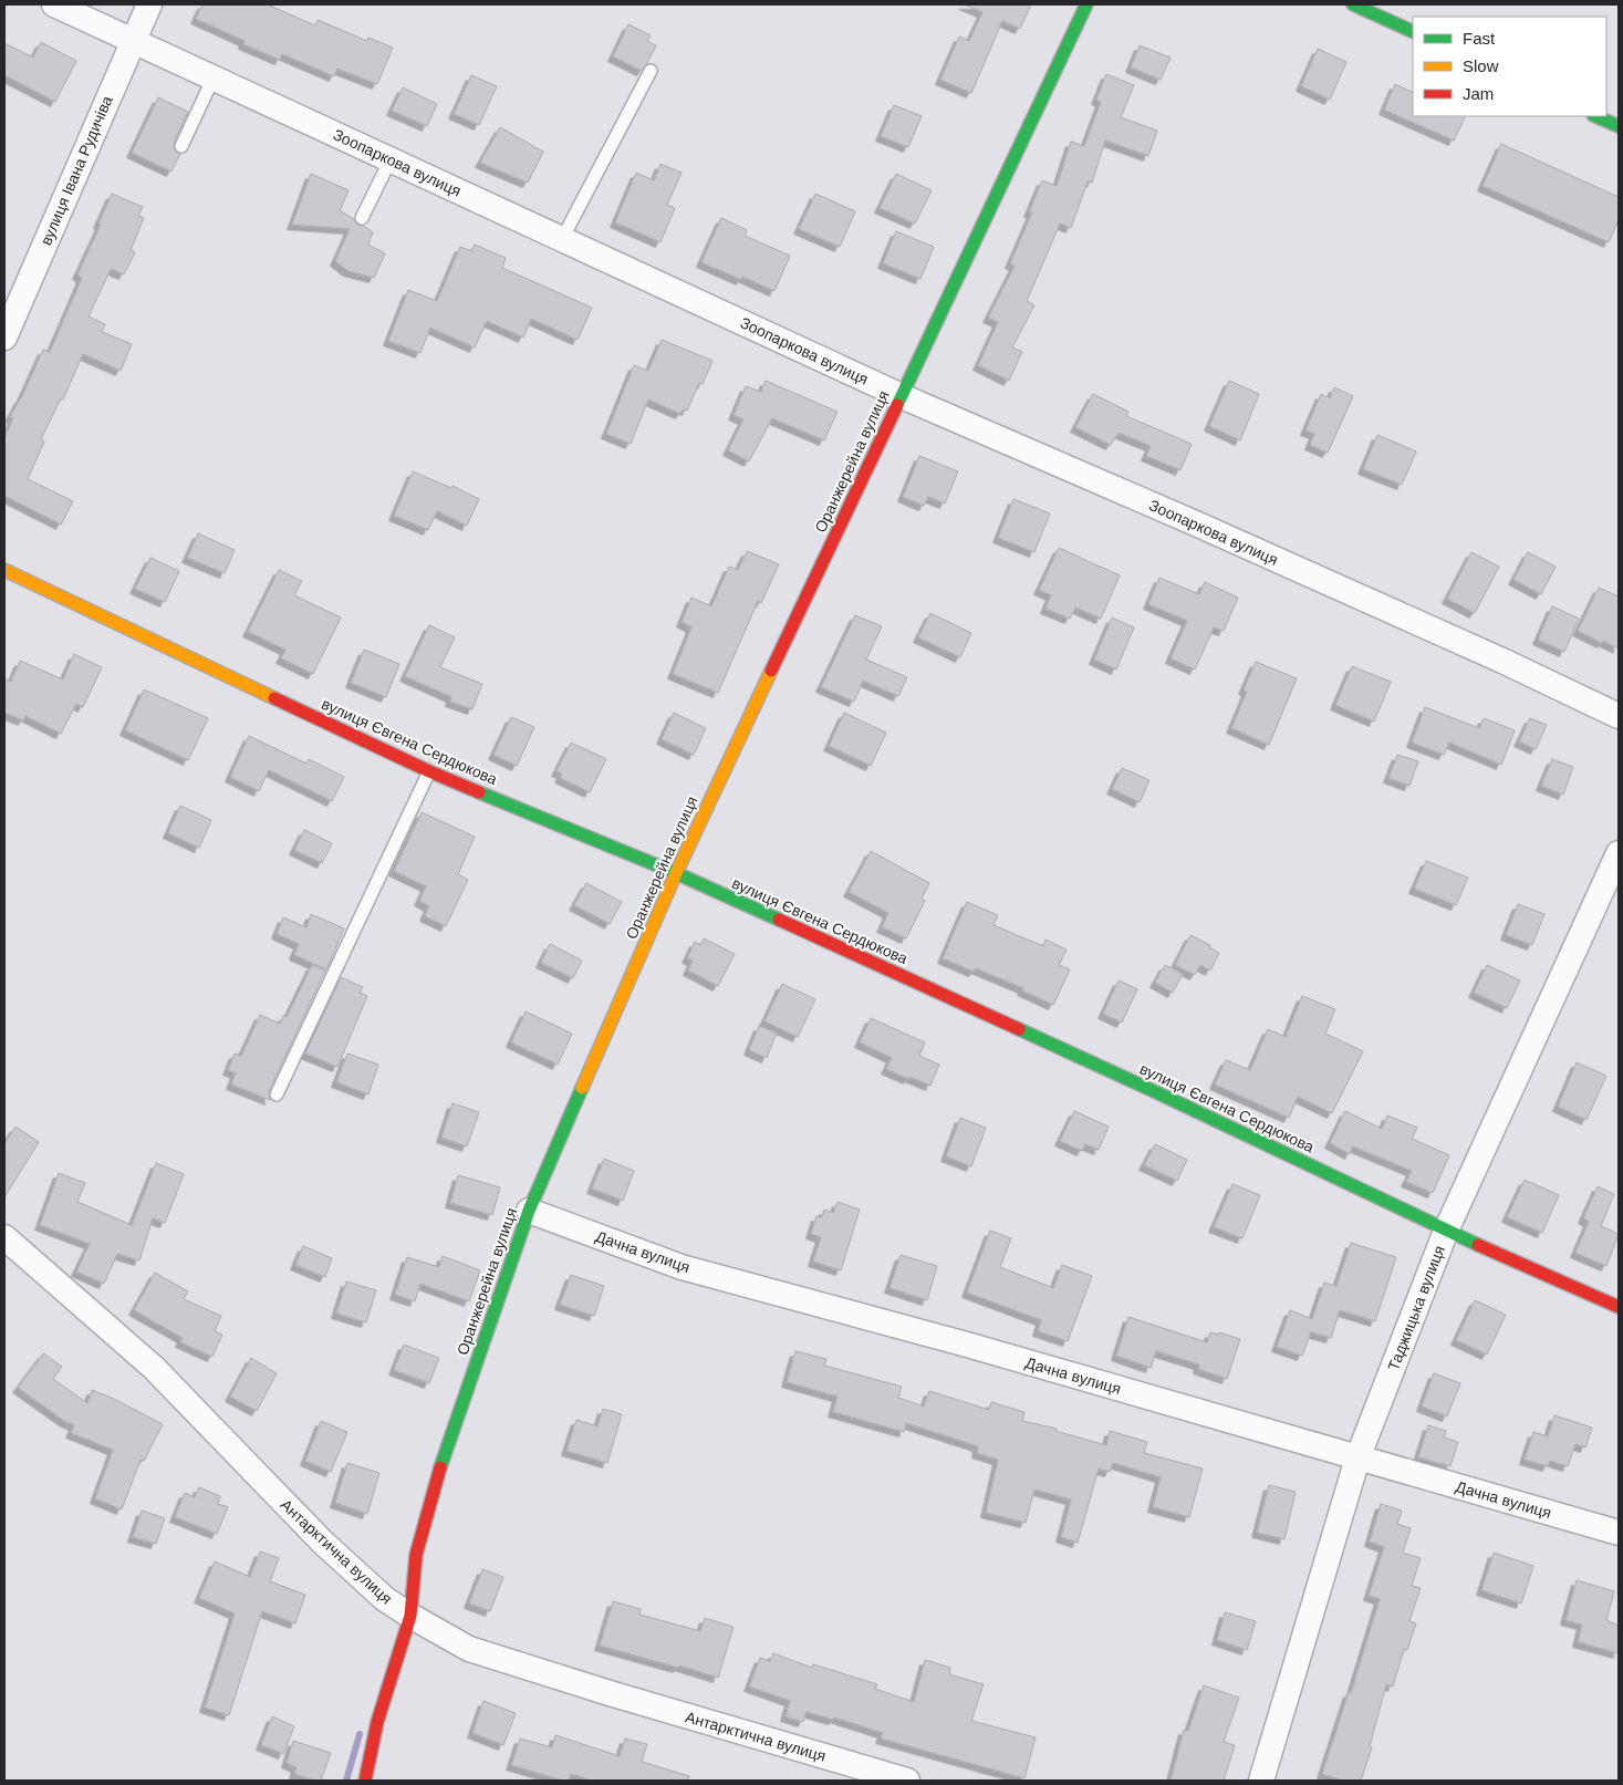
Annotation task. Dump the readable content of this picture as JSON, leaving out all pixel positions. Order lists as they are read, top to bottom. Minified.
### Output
{"streets":{"street":["Зоопаркова вулиця","вулиця Івана Рудичіва","Оранжерейна вулиця","вулиця Євгена Сердюкова","Дачна вулиця","Таджицька вулиця","Антарктична вулиця"]},"crossings":[["Зоопаркова вулиця","вулиця Івана Рудичіва"],["Зоопаркова вулиця","Оранжерейна вулиця"],["Оранжерейна вулиця","вулиця Євгена Сердюкова"],["Оранжерейна вулиця","Дачна вулиця"],["Оранжерейна вулиця","Антарктична вулиця"],["вулиця Євгена Сердюкова","Таджицька вулиця"],["Дачна вулиця","Таджицька вулиця"]],"legend":["Fast","Slow","Jam"]}
